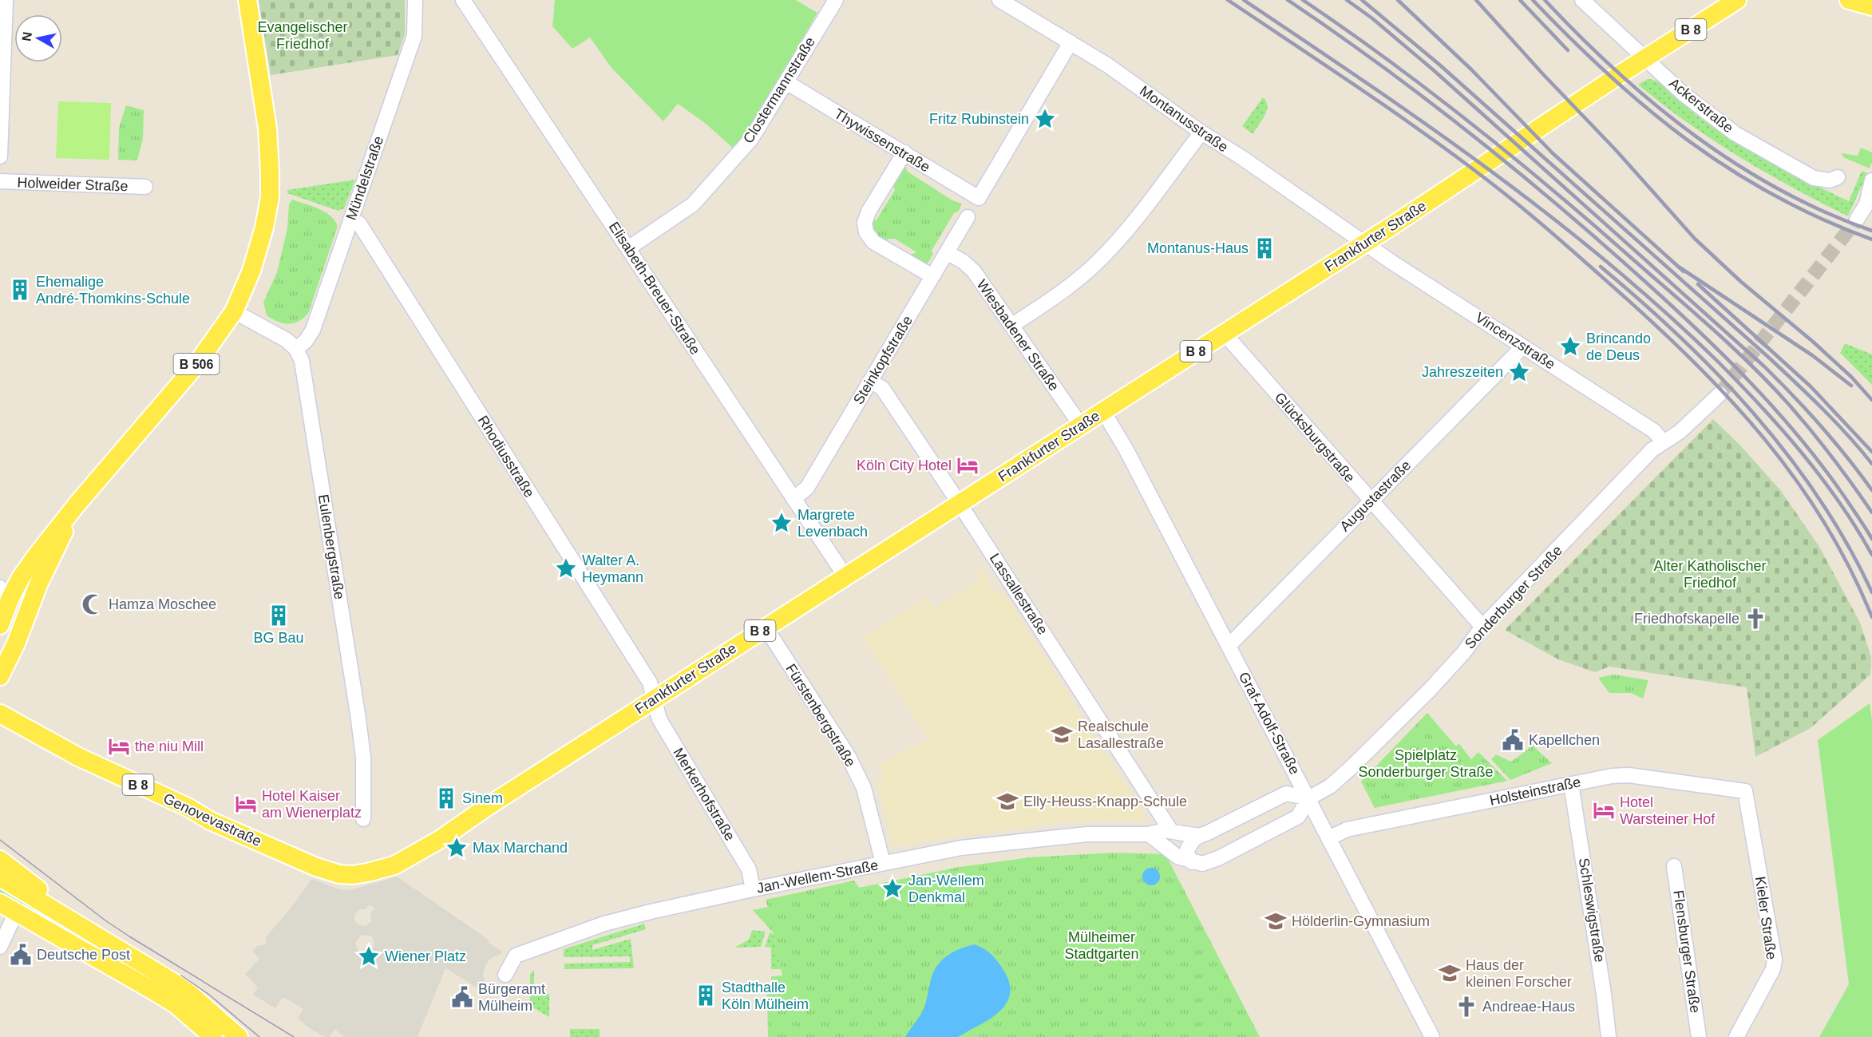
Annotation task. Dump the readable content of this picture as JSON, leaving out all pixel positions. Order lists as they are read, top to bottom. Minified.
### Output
{"streets":{"main road":["B 8","Frankfurter Straße","B 506","Genovevastraße"],"street":["Clostermannstraße","Ackerstraße","Montanusstraße","Thywissenstraße","Mündelstraße","Holweider Straße","Elisabeth-Breuer-Straße","Wiesbadener Straße","Vincenzstraße","Steinkopfstraße","Glücksburgstraße","Rhodiusstraße","Augustastraße","Eulenbergstraße","Lassallestraße","Sonderburger Straße","Fürstenbergstraße","Graf-Adolf-Straße","Holsteinstraße","Merkerhofstraße","Jan-Wellem-Straße","Schleswigstraße","Kieler Straße","Flensburger Straße"]},"crossings":[["Clostermannstraße","Thywissenstraße"],["Clostermannstraße","Elisabeth-Breuer-Straße"],["Ackerstraße","Frankfurter Straße"],["Montanusstraße","Thywissenstraße"],["Montanusstraße","Frankfurter Straße"],["Montanusstraße","Vincenzstraße"],["Mündelstraße","Rhodiusstraße"],["Mündelstraße","Eulenbergstraße"],["Frankfurter Straße","Elisabeth-Breuer-Straße"],["Frankfurter Straße","Wiesbadener Straße"],["Frankfurter Straße","Vincenzstraße"],["Frankfurter Straße","Glücksburgstraße"],["Frankfurter Straße","Rhodiusstraße"],["Frankfurter Straße","Lassallestraße"],["Frankfurter Straße","Fürstenbergstraße"],["Frankfurter Straße","Graf-Adolf-Straße"],["Frankfurter Straße","Merkerhofstraße"],["Frankfurter Straße","Genovevastraße"],["Elisabeth-Breuer-Straße","Steinkopfstraße"],["Wiesbadener Straße","Steinkopfstraße"],["Vincenzstraße","Augustastraße"],["Vincenzstraße","Sonderburger Straße"],["Steinkopfstraße","Lassallestraße"],["Glücksburgstraße","Augustastraße"],["Glücksburgstraße","Sonderburger Straße"],["Rhodiusstraße","Merkerhofstraße"],["Augustastraße","Graf-Adolf-Straße"],["Lassallestraße","Jan-Wellem-Straße"],["Sonderburger Straße","Graf-Adolf-Straße"],["Fürstenbergstraße","Jan-Wellem-Straße"],["Graf-Adolf-Straße","Holsteinstraße"],["Holsteinstraße","Schleswigstraße"],["Holsteinstraße","Kieler Straße"],["Merkerhofstraße","Jan-Wellem-Straße"]],"parks":["Evangelischer Friedhof","Alter Katholischer Friedhof","Spielplatz Sonderburger Straße","Mülheimer Stadtgarten"],"places":{"place":["Fritz Rubinstein","Brincando de Deus","Jahreszeiten","Margrete Levenbach","Walter A. Heymann","Max Marchand","Jan-Wellem Denkmal","Wiener Platz"],"building":["Montanus-Haus","Ehemalige André-Thomkins-Schule","BG Bau","Sinem","Stadthalle Köln Mülheim"],"hotel":["Köln City Hotel","the niu Mill","Hotel Kaiser am Wienerplatz","Hotel Warsteiner Hof"],"mosque":["Hamza Moschee"],"church":["Friedhofskapelle","Andreae-Haus"],"school or university":["Realschule Lasallestraße","Elly-Heuss-Knapp-Schule","Hölderlin-Gymnasium","Haus der kleinen Forscher"],"public building":["Kapellchen","Deutsche Post","Bürgeramt Mülheim"]},"north":"left"}
